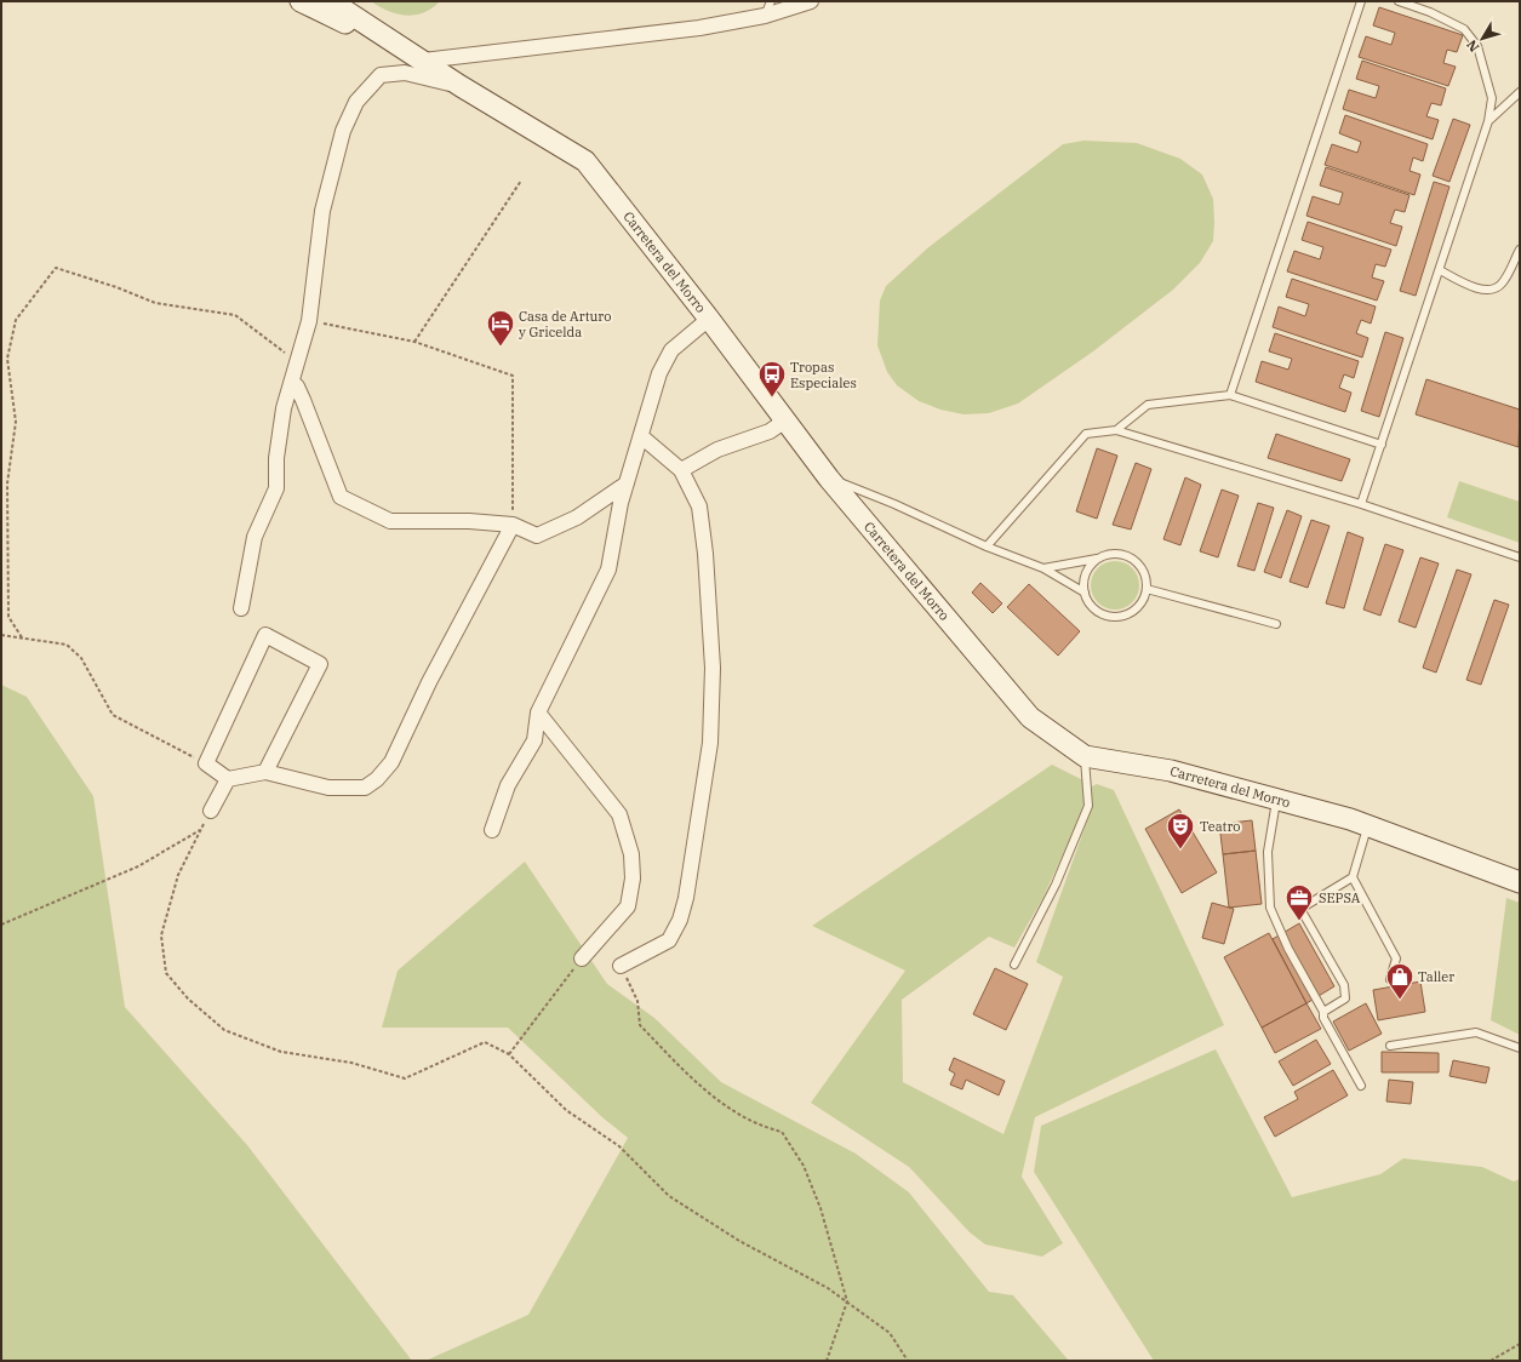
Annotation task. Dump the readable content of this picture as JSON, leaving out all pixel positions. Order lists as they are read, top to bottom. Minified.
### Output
{"streets":{"main road":["Carretera del Morro"]},"places":{"hotel":["Casa de Arturo y Gricelda"],"bus stop":["Tropas Especiales"],"theatre":["Teatro"],"office":["SEPSA"],"shop":["Taller"]},"north":"bottom left"}
